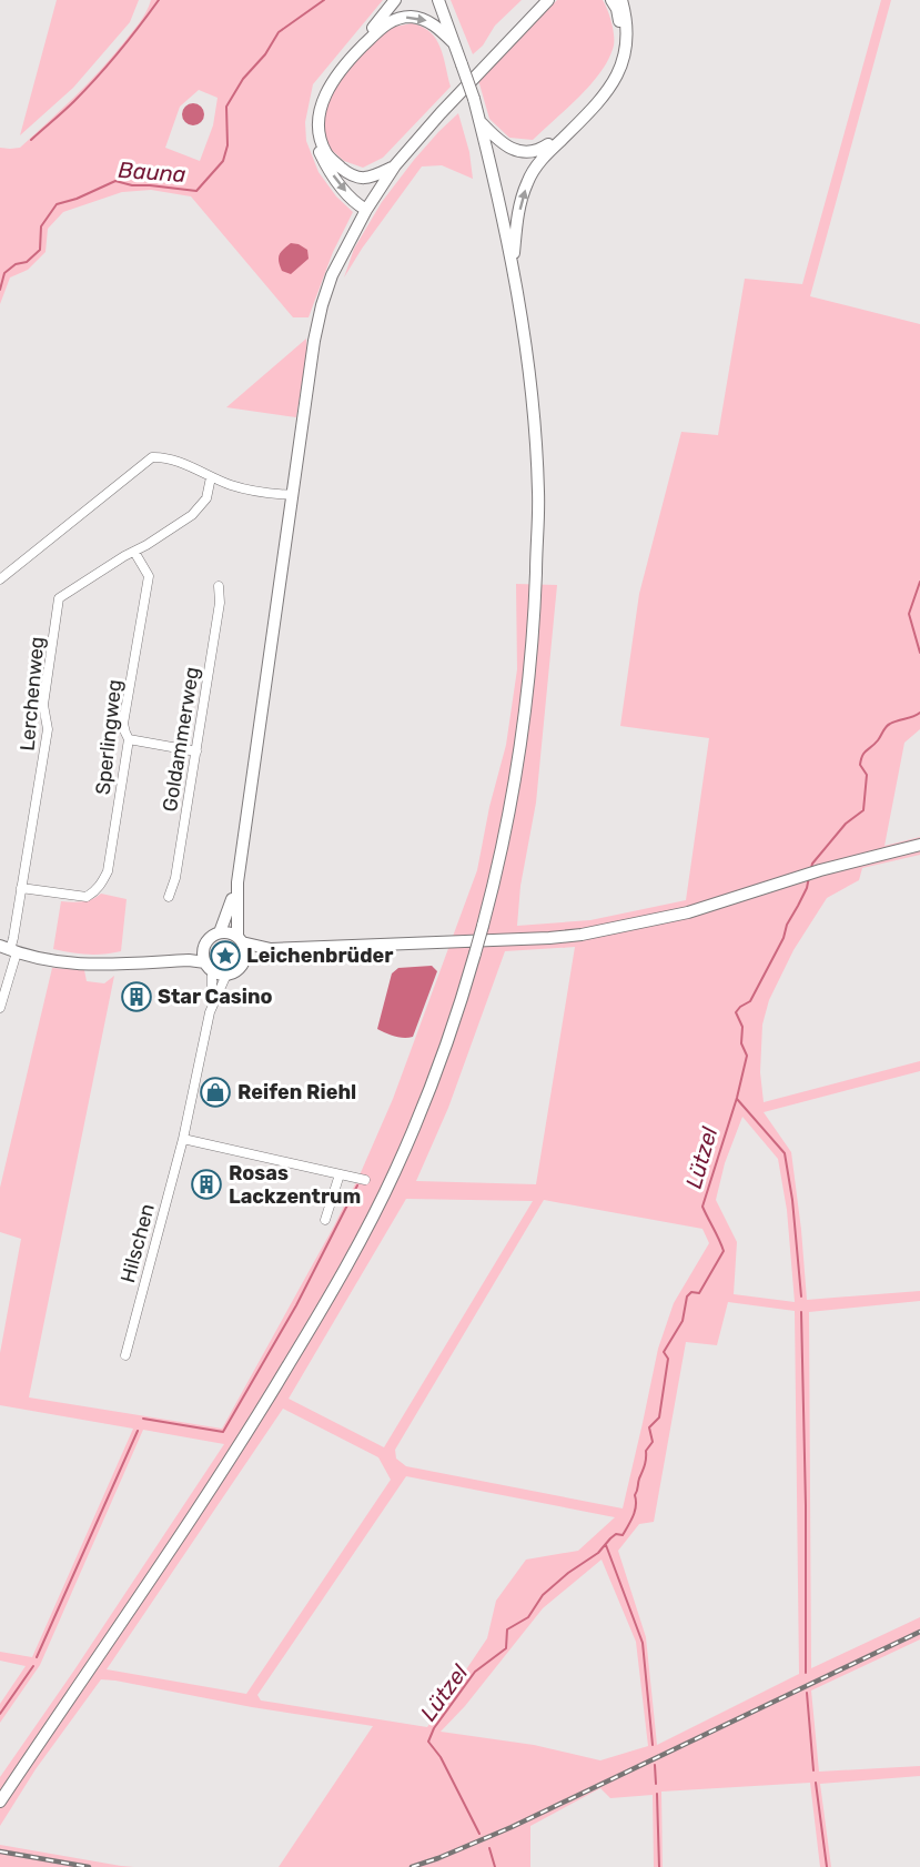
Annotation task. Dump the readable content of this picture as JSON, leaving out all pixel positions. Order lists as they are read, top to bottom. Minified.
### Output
{"streets":{"street":["Lerchenweg","Sperlingweg","Goldammerweg","Hilschen"]},"crossings":[["Lerchenweg","Sperlingweg"]],"water":["Bauna","Lützel"],"places":{"place":["Leichenbrüder"],"building":["Star Casino","Rosas Lackzentrum"],"shop":["Reifen Riehl"]}}
